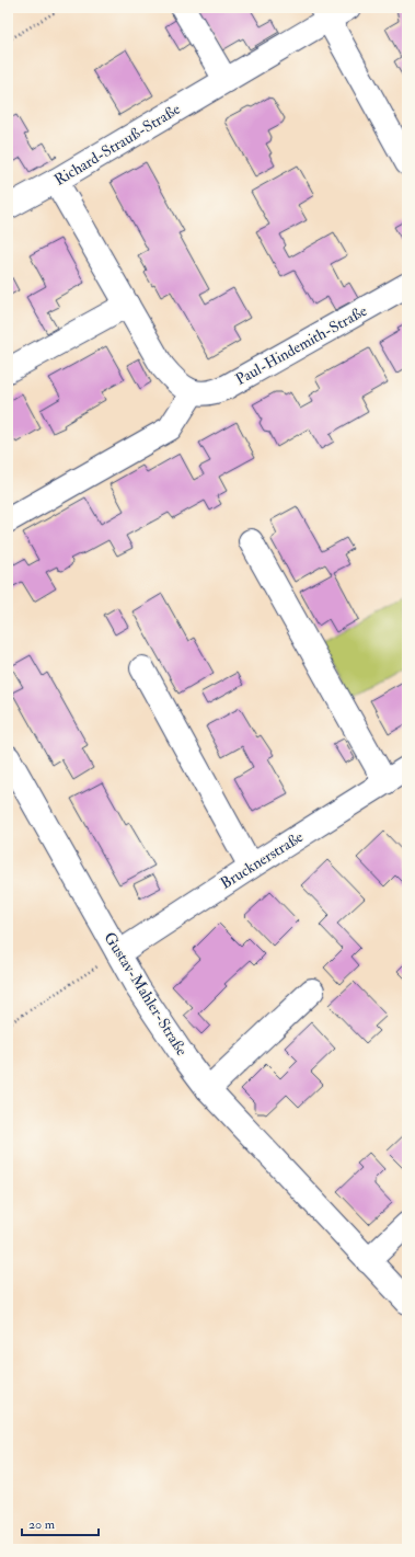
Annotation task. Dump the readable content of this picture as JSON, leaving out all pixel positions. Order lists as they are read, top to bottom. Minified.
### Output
{"streets":{"street":["Richard-Strauß-Straße","Paul-Hindemith-Straße","Brucknerstraße","Gustav-Mahler-Straße"]},"crossings":[["Brucknerstraße","Gustav-Mahler-Straße"]],"scale_bar":"20 m"}
